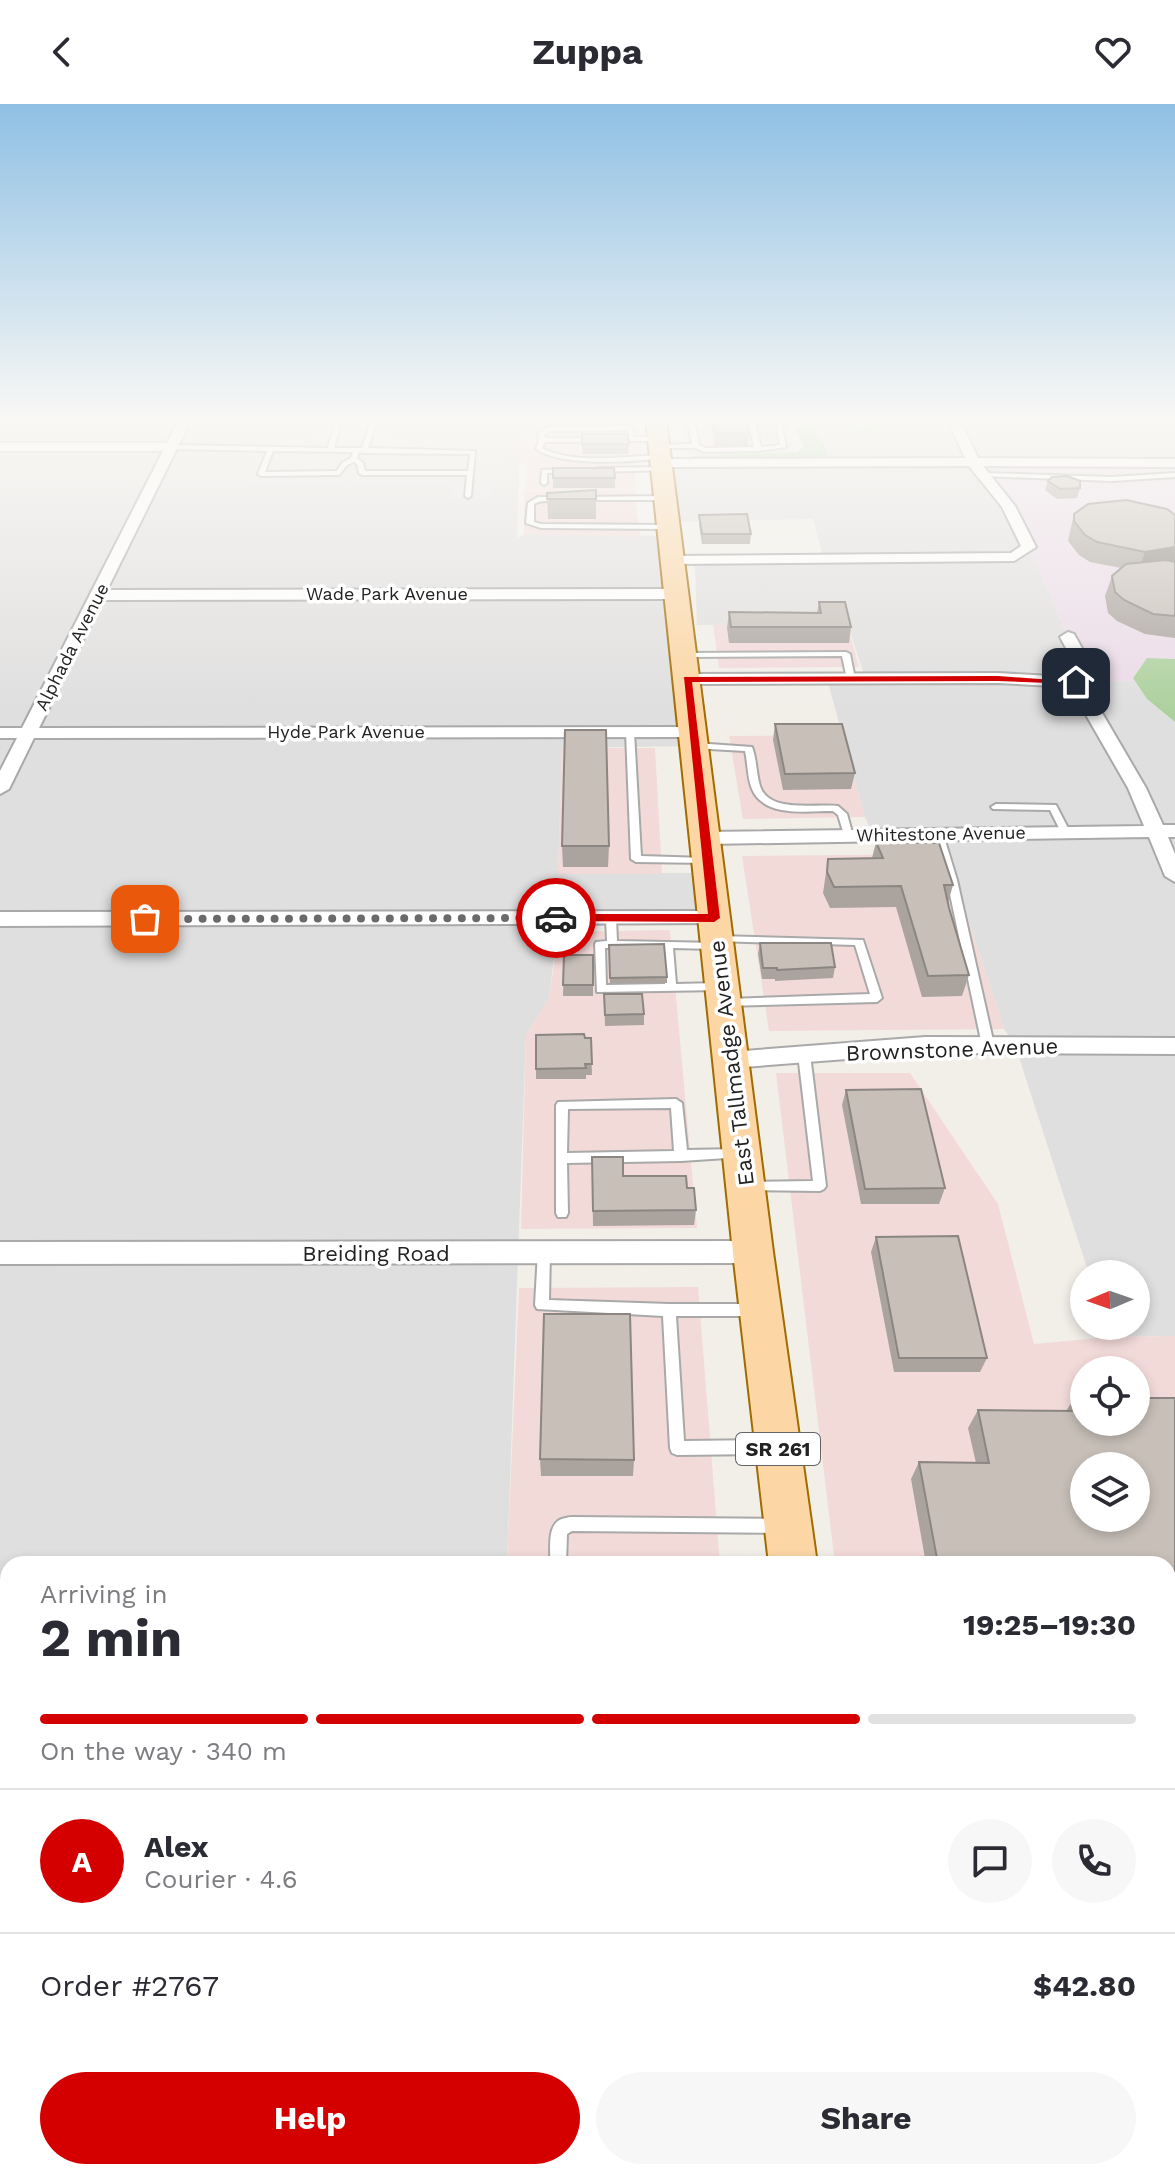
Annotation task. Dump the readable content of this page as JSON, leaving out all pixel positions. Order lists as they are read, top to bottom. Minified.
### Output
{"streets":{"main road":["East Tallmadge Avenue","SR 261"],"street":["Wade Park Avenue","Alphada Avenue","Hyde Park Avenue","Whitestone Avenue","Brownstone Avenue","Breiding Road"]},"crossings":[["Wade Park Avenue","Alphada Avenue"],["Wade Park Avenue","East Tallmadge Avenue"],["Alphada Avenue","Hyde Park Avenue"],["Hyde Park Avenue","East Tallmadge Avenue"],["Whitestone Avenue","East Tallmadge Avenue"],["Brownstone Avenue","East Tallmadge Avenue"],["East Tallmadge Avenue","Breiding Road"]],"north":"left","page":{"header":"Zuppa","heading":["2 min","Arriving in","19:25–19:30"],"panel":["Alex","Courier · 4.6","Order #2767","$42.80"],"bar":"On the way · 340 m","round":"A","buttons":["Help","Share"]}}
